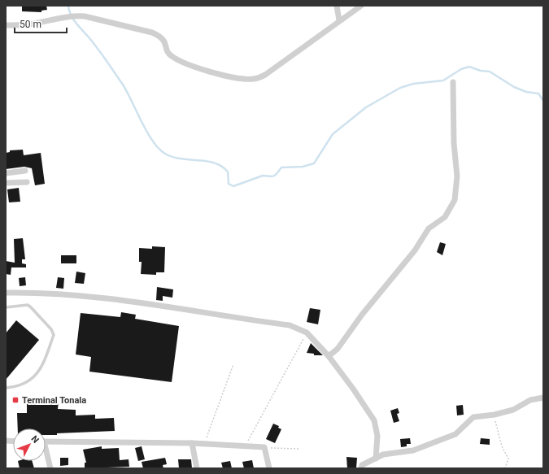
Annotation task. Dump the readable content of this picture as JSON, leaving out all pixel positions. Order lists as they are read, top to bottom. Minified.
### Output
{"places":{"transit":["Terminal Tonala"]},"scale_bar":"50 m","north":"top right"}
